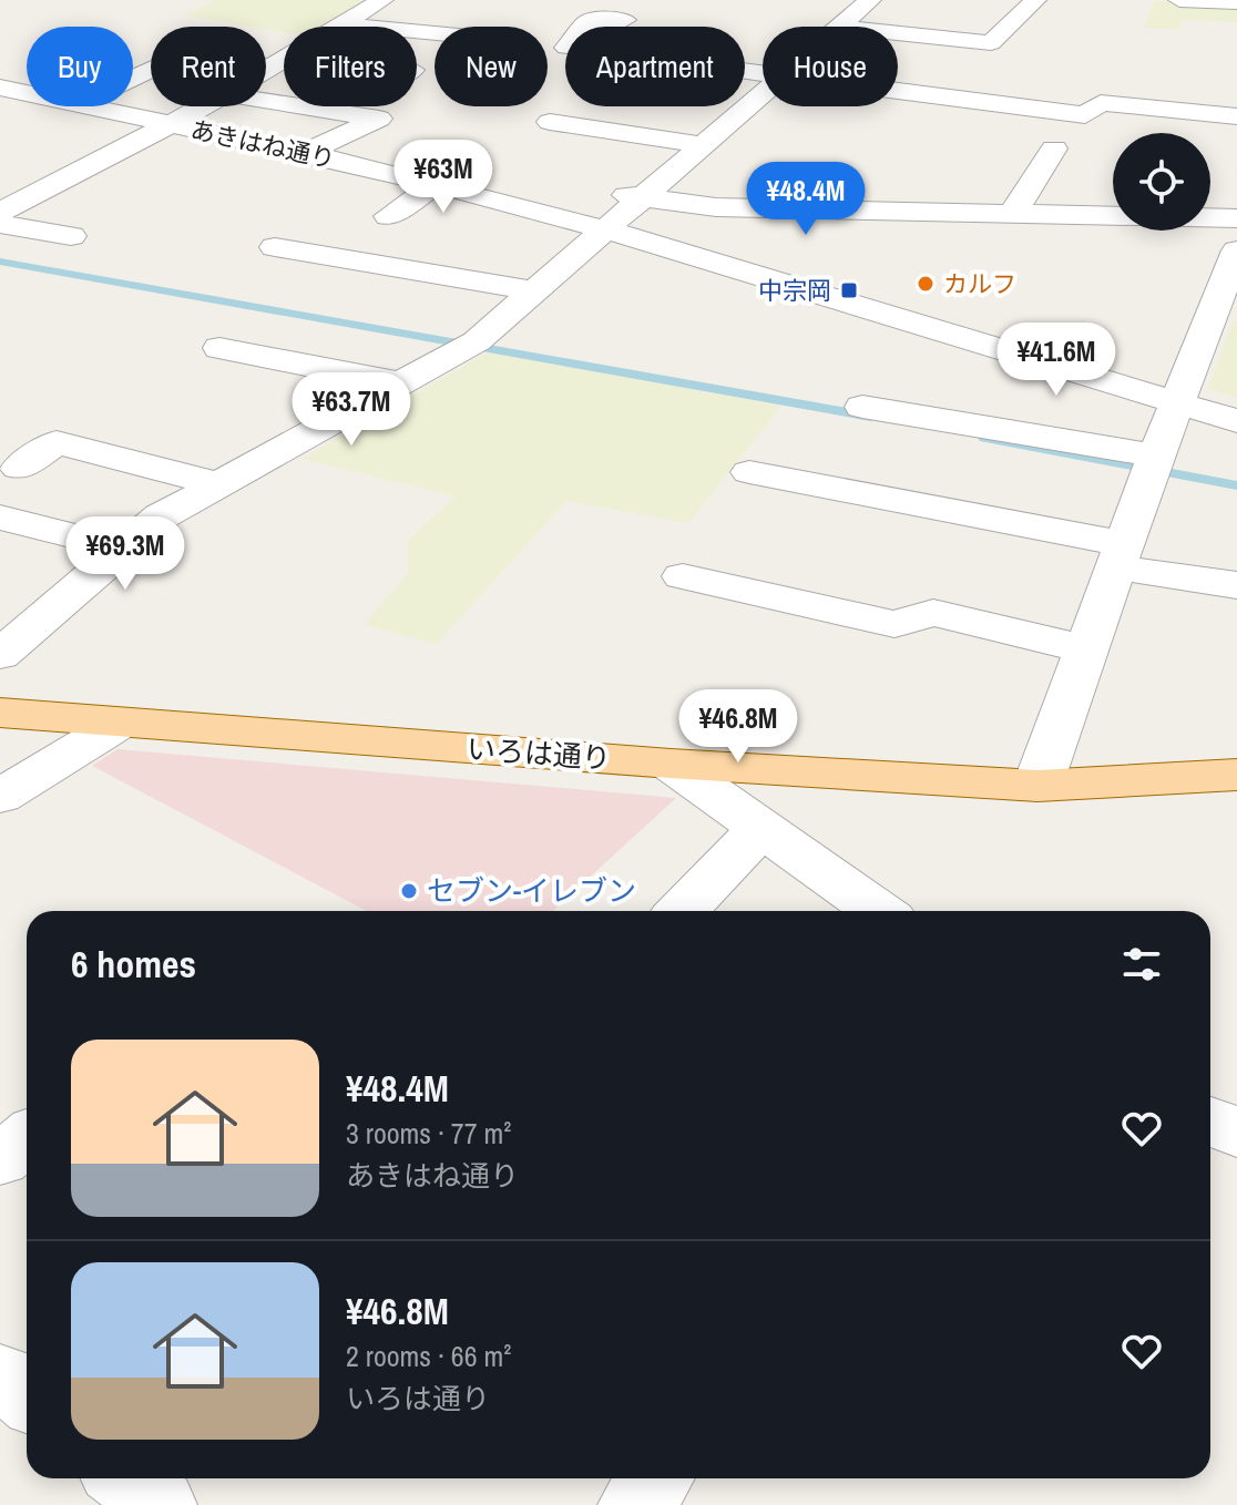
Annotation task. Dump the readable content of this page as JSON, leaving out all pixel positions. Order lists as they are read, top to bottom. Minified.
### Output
{"streets":{"main road":["いろは通り"],"street":["あきはね通り"]},"places":{"other":["カルフ","セブン-イレブン"],"transit":["中宗岡"]},"page":{"chip":["Buy","Rent","Filters","New","Apartment","House"],"price":["¥63M","¥48.4M","¥41.6M","¥63.7M","¥69.3M","¥46.8M"],"heading":"6 homes","list":[{"name":"¥48.4M","note":"3 rooms · 77 m² · あきはね通り"},{"name":"¥46.8M","note":"2 rooms · 66 m² · いろは通り"}]}}
